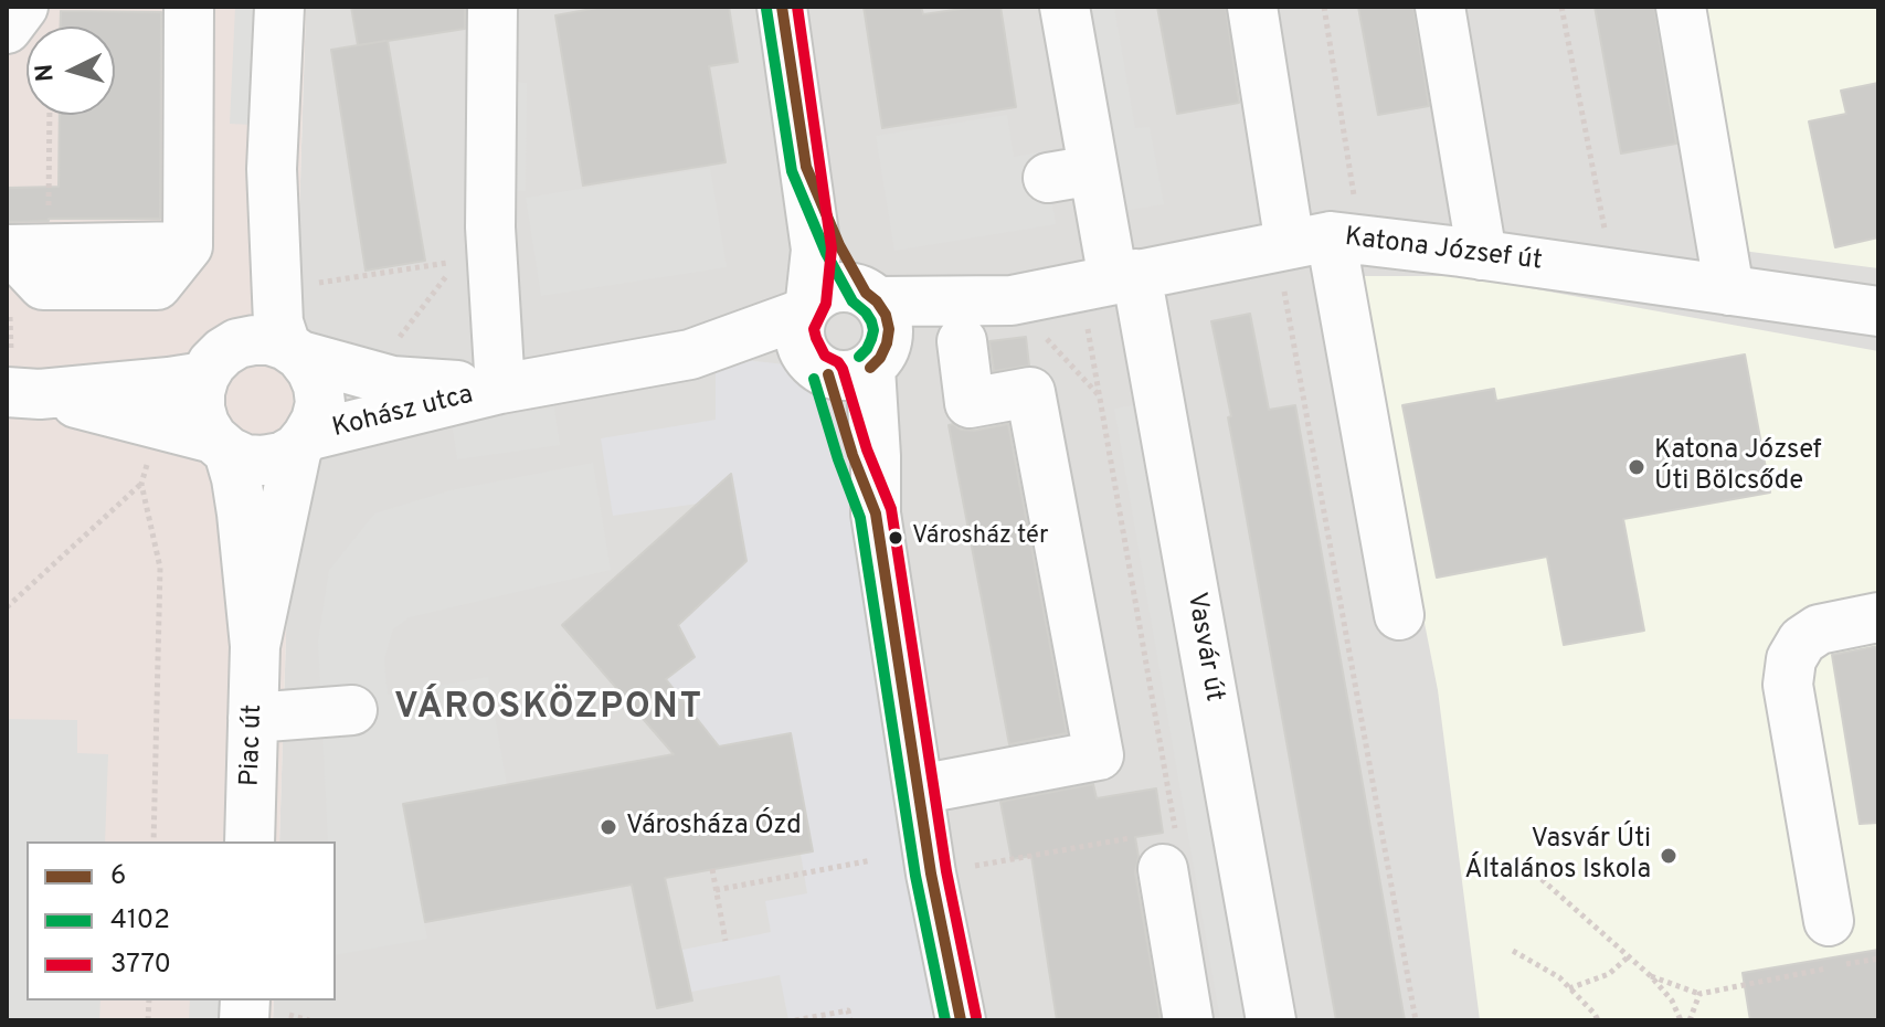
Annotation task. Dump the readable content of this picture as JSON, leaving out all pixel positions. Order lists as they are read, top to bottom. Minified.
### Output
{"streets":{"street":["Katona József út","Kohász utca","Vasvár út","Piac út"]},"crossings":[["Katona József út","Vasvár út"]],"districts":["VÁROSKÖZPONT"],"places":["Katona József Úti Bölcsőde","Városház tér","Városháza Ózd","Vasvár Úti Általános Iskola"],"lines":["transit line 6","transit line 3770","transit line 4102"],"legend":["6","4102","3770"],"north":"left"}
